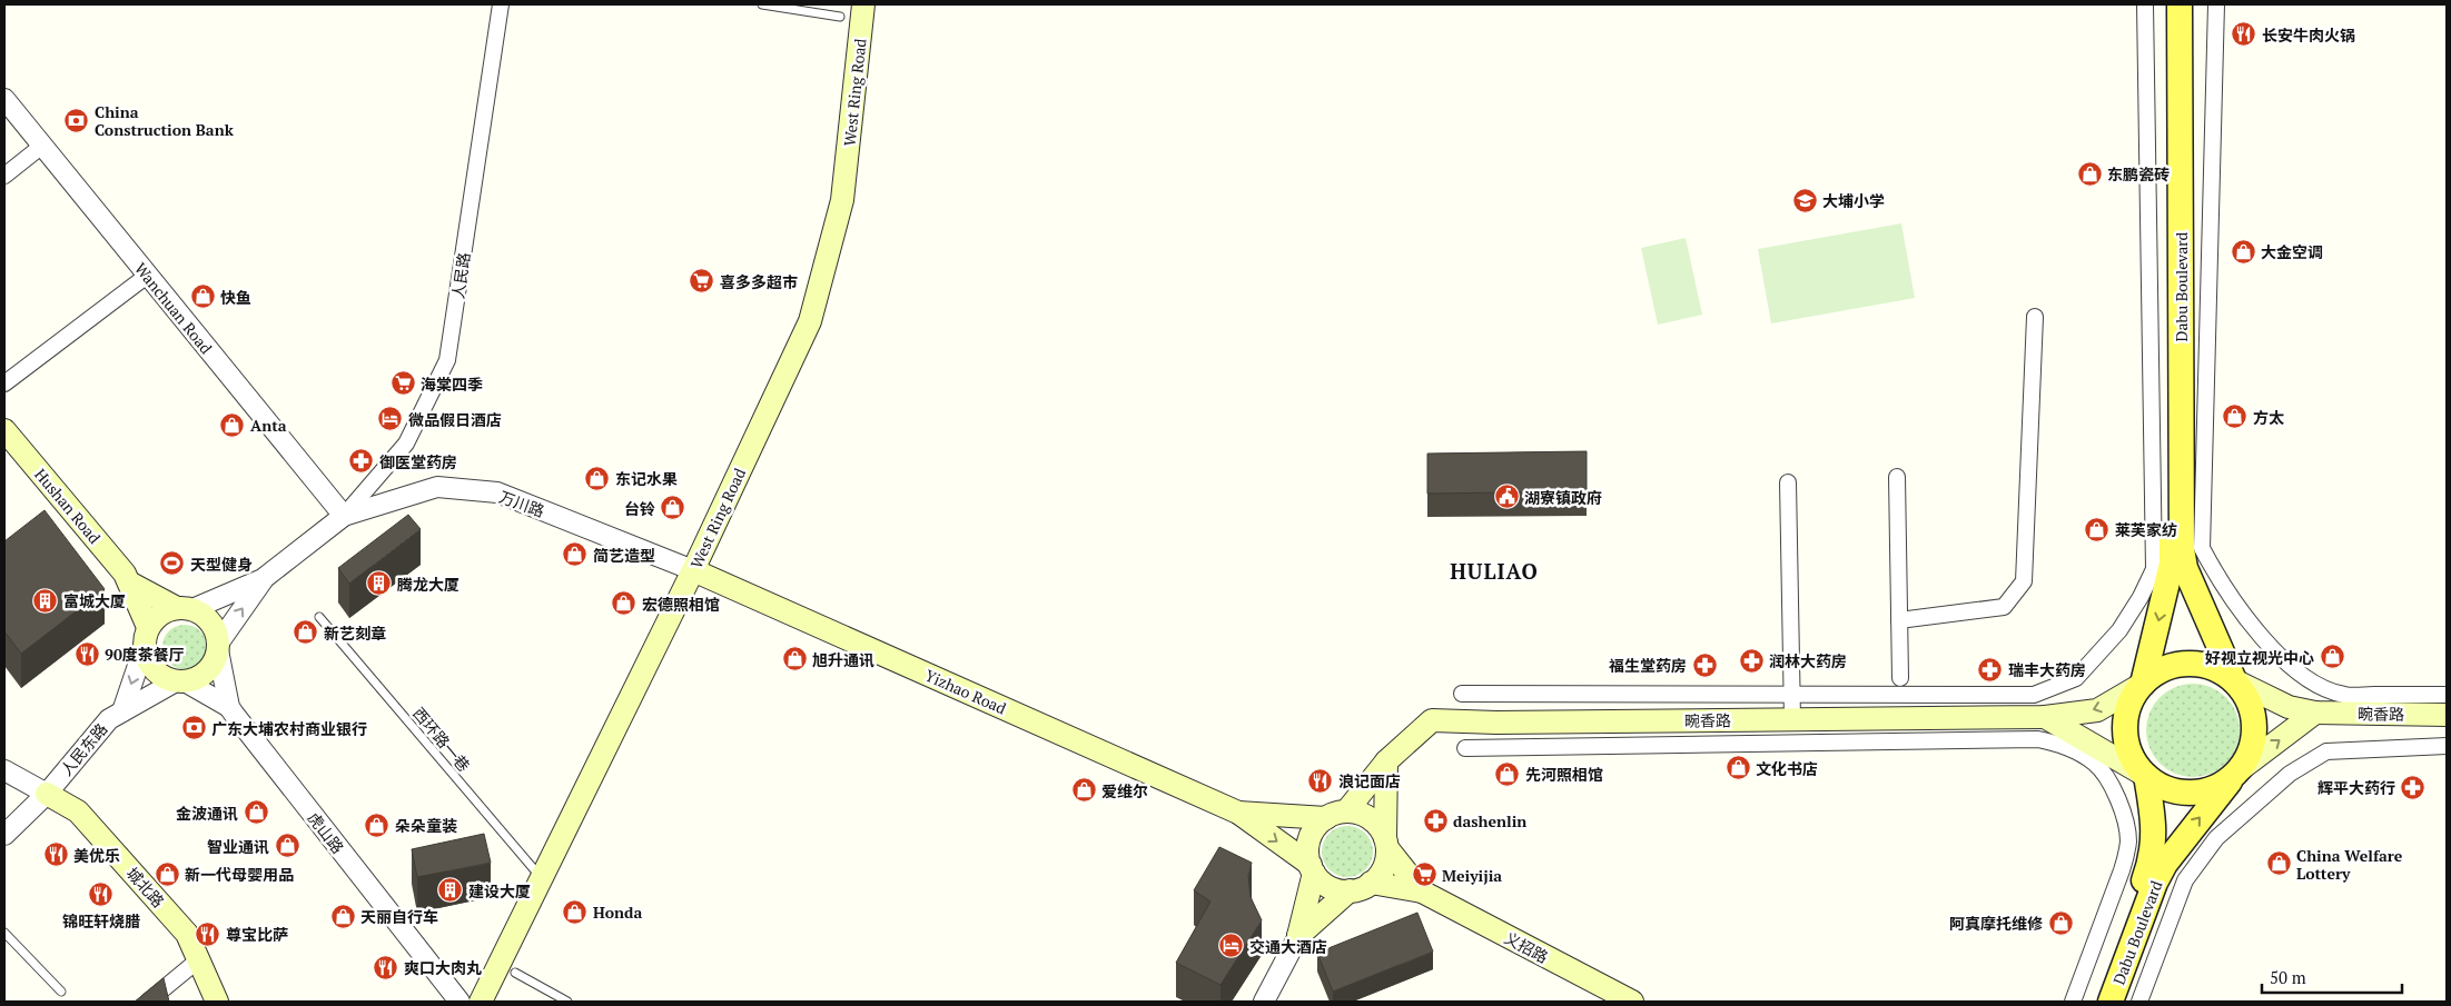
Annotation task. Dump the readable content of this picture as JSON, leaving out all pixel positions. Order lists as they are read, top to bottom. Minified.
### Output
{"streets":{"main road":["West Ring Road","Dabu Boulevard","Hushan Road","Yizhao Road","畹香路","城北路","义招路"],"street":["人民路","Wanchuan Road","万川路","人民东路","虎山路"],"lane":["西环路一巷"]},"crossings":[["West Ring Road","万川路"],["West Ring Road","Yizhao Road"],["West Ring Road","西环路一巷"],["人民路","Wanchuan Road"],["人民路","万川路"],["Wanchuan Road","万川路"],["万川路","Yizhao Road"],["人民东路","虎山路"],["人民东路","城北路"]],"districts":["HULIAO"],"places":{"restaurant":["长安牛肉火锅","90度茶餐厅","浪记面店","美优乐","锦旺轩烧腊","尊宝比萨","爽口大肉丸"],"bank":["China Construction Bank","广东大埔农村商业银行"],"shop":["东鹏瓷砖","大金空调","快鱼","方太","Anta","东记水果","台铃","莱芙家纺","简艺造型","宏德照相馆","新艺刻章","好视立视光中心","旭升通讯","文化书店","先河照相馆","爱维尔","金波通讯","朵朵童装","智业通讯","China Welfare Lottery","新一代母婴用品","Honda","天丽自行车","阿真摩托维修"],"school or university":["大埔小学"],"supermarket":["喜多多超市","海棠四季","Meiyijia"],"hotel":["微品假日酒店","交通大酒店"],"pharmacy":["御医堂药房","润林大药房","福生堂药房","瑞丰大药房","辉平大药行","dashenlin"],"public building":["湖寮镇政府"],"sports":["天型健身"],"building":["腾龙大厦","富城大厦","建设大厦"]},"scale_bar":"50 m"}
